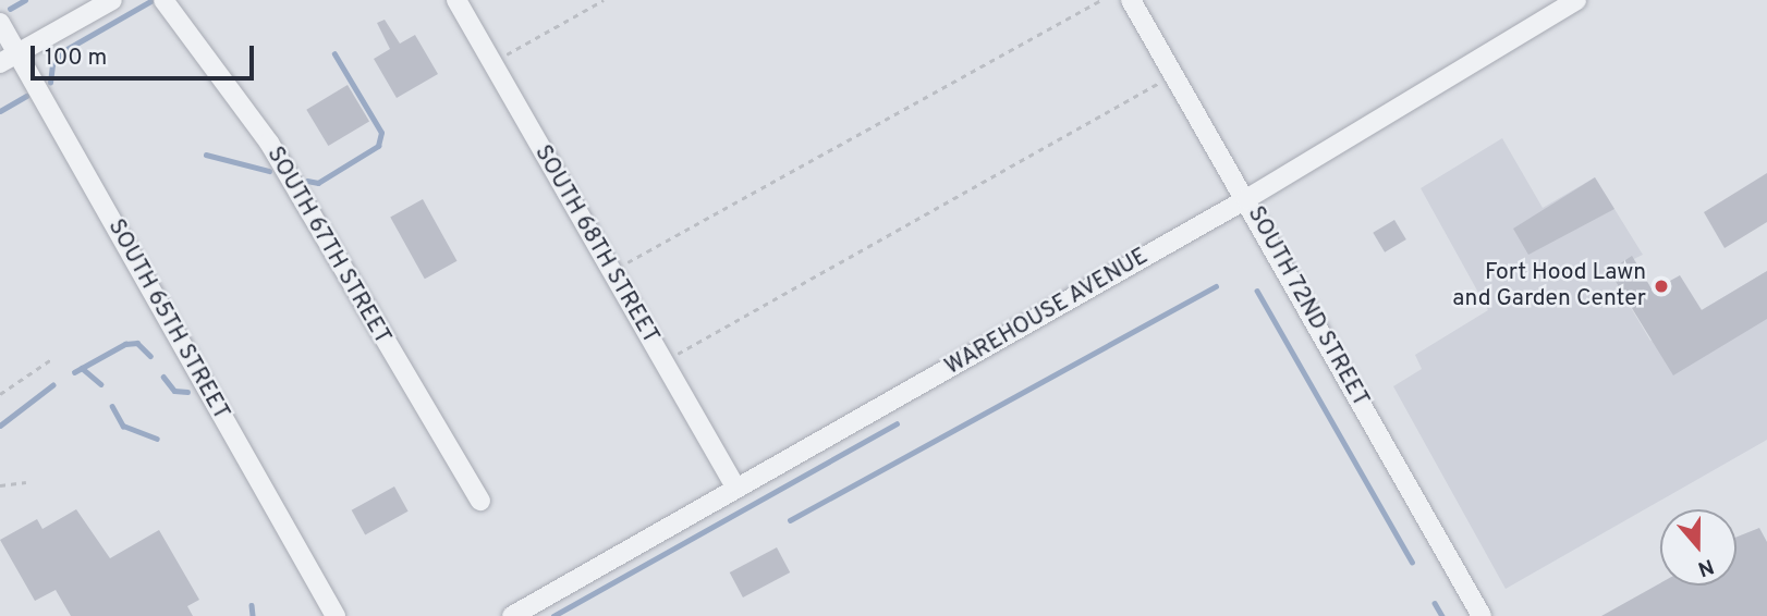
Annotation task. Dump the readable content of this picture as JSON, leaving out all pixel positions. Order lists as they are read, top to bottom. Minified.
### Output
{"streets":{"street":["SOUTH 68TH STREET","SOUTH 67TH STREET","SOUTH 72ND STREET","WAREHOUSE AVENUE","SOUTH 65TH STREET"]},"crossings":[["SOUTH 68TH STREET","WAREHOUSE AVENUE"],["SOUTH 72ND STREET","WAREHOUSE AVENUE"]],"places":["Fort Hood Lawn and Garden Center"],"scale_bar":"100 m","north":"bottom"}
